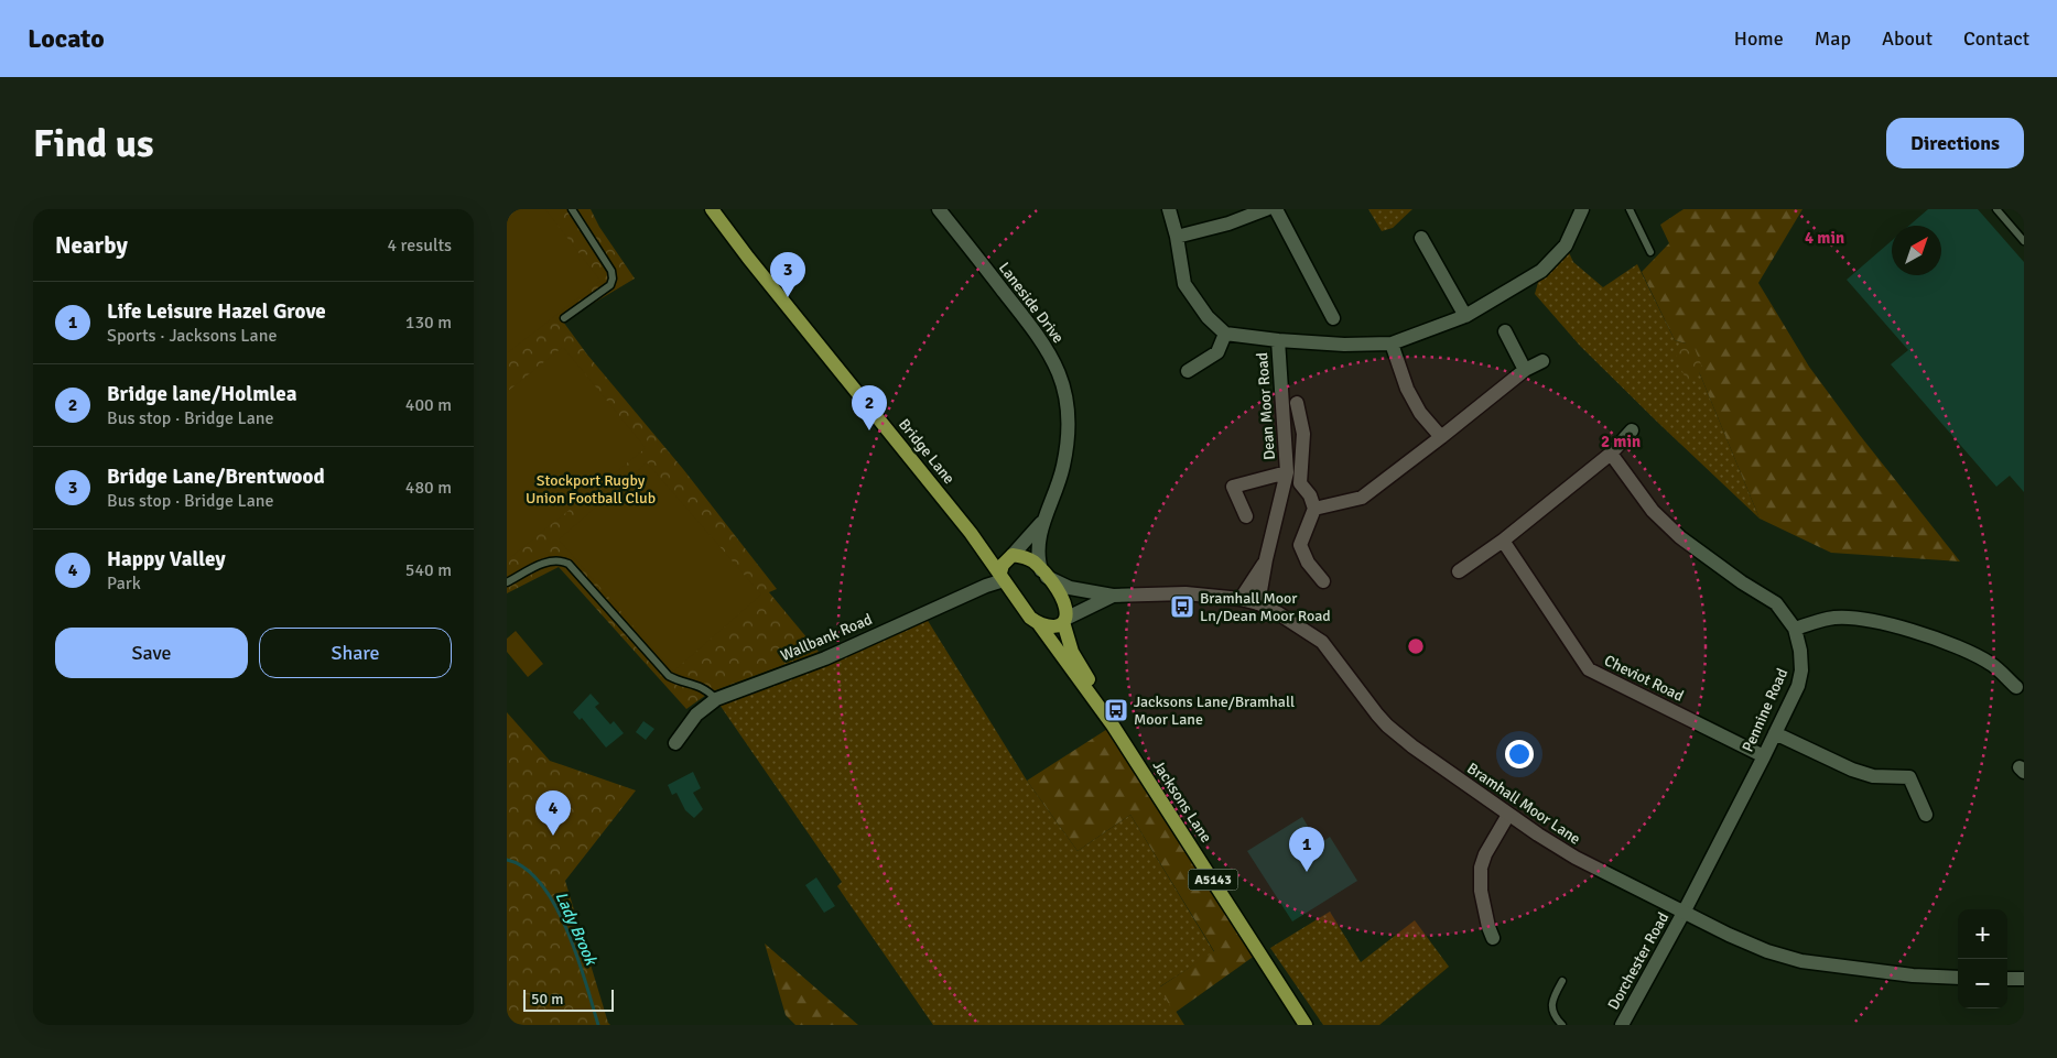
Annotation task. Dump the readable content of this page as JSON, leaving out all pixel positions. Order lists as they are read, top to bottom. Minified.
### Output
{"streets":{"main road":["Bridge Lane","Jacksons Lane","A5143"],"street":["Laneside Drive","Dean Moor Road","Wallbank Road","Cheviot Road","Pennine Road","Bramhall Moor Lane","Dorchester Road"]},"crossings":[["Laneside Drive","Bridge Lane"],["Laneside Drive","Jacksons Lane"],["Laneside Drive","Bramhall Moor Lane"],["Dean Moor Road","Bramhall Moor Lane"],["Bridge Lane","Wallbank Road"],["Bridge Lane","Jacksons Lane"],["Bridge Lane","Bramhall Moor Lane"],["Cheviot Road","Pennine Road"],["Pennine Road","Bramhall Moor Lane"],["Pennine Road","Dorchester Road"],["Jacksons Lane","Bramhall Moor Lane"],["Bramhall Moor Lane","Dorchester Road"]],"water":["Lady Brook"],"parks":["Stockport Rugby Union Football Club"],"places":{"bus stop":["Bramhall Moor Ln/Dean Moor Road","Jacksons Lane/Bramhall Moor Lane"]},"scale_bar":"50 m","north":"top right","page":{"header":"Locato","nav":["Home","Map","About","Contact"],"buttons":["Directions",["Save","Share"]],"title":"Find us","heading":["Nearby","4 results"],"pins":["3","2","4","1"],"list":[{"mark":"1","name":"Life Leisure Hazel Grove","note":"Sports · Jacksons Lane","value":"130 m"},{"mark":"2","name":"Bridge lane/Holmlea","note":"Bus stop · Bridge Lane","value":"400 m"},{"mark":"3","name":"Bridge Lane/Brentwood","note":"Bus stop · Bridge Lane","value":"480 m"},{"mark":"4","name":"Happy Valley","note":"Park","value":"540 m"}],"map_buttons":["+","−"],"scale":"50 m"},"rings":["4 min","2 min"]}
